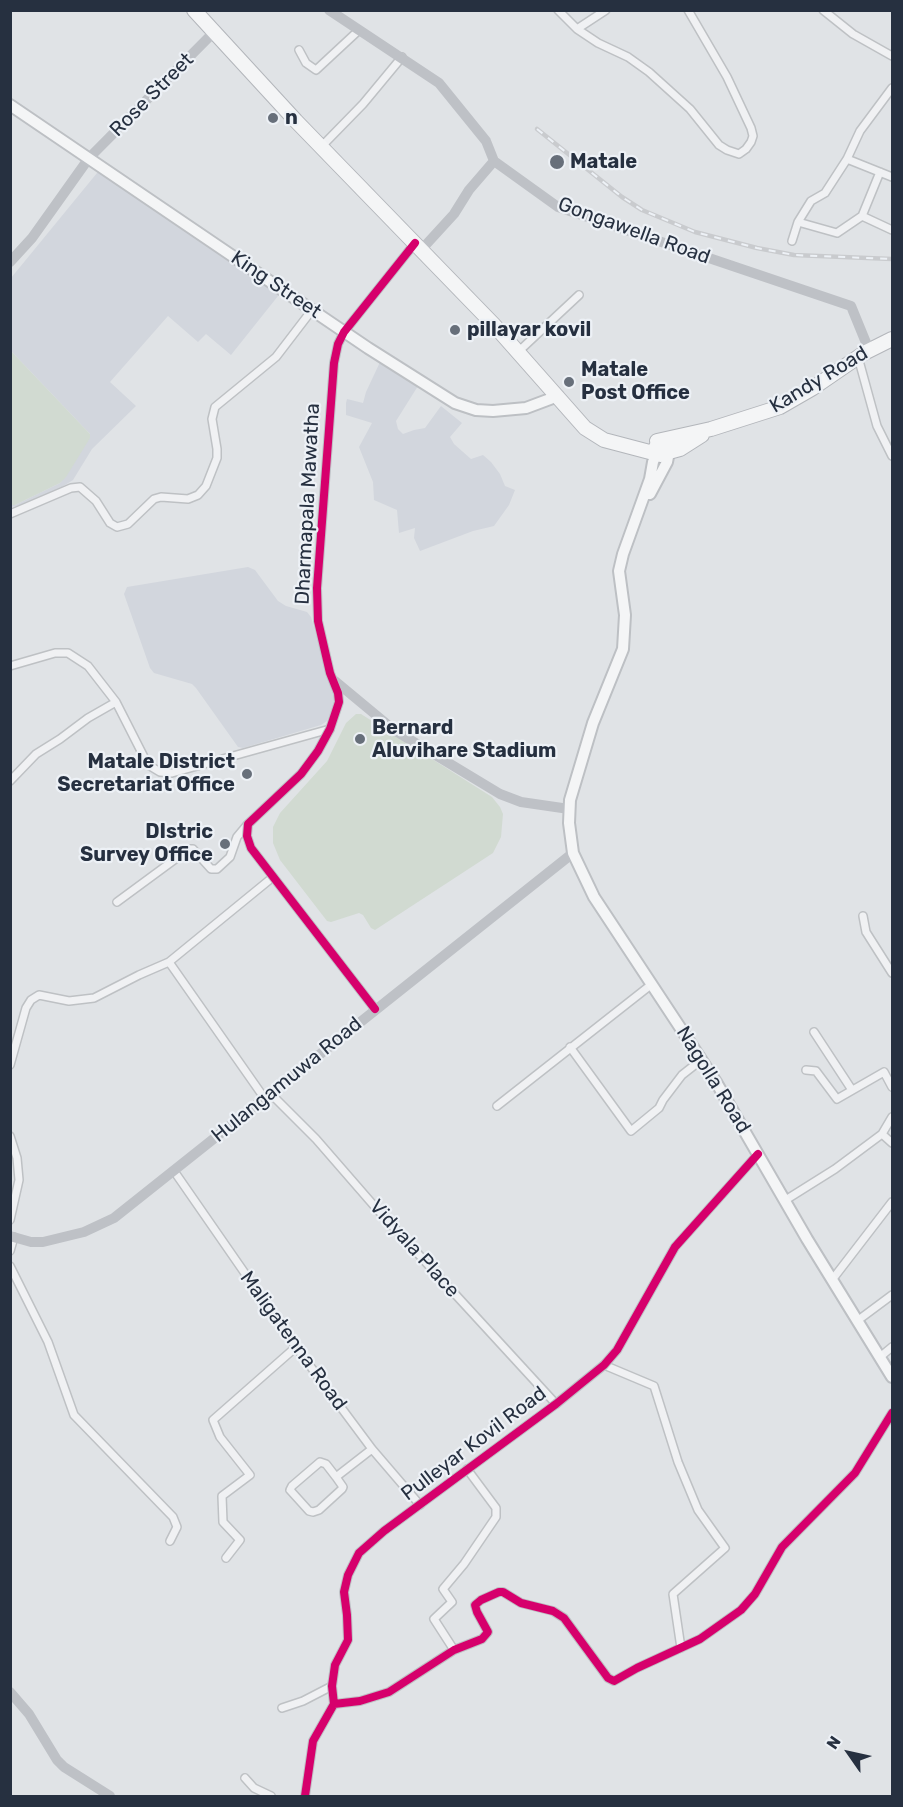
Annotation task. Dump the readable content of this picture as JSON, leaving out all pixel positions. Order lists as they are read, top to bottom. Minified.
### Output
{"streets":{"highway":["Kandy Road"],"main road":["King Street","Nagolla Road"],"street":["Rose Street","Gongawella Road","Dharmapala Mawatha","Hulangamuwa Road","Vidyala Place","Maligatenna Road","Pulleyar Kovil Road"]},"crossings":[["Rose Street","King Street"],["Rose Street","Kandy Road"],["Gongawella Road","Kandy Road"],["King Street","Kandy Road"],["King Street","Dharmapala Mawatha"],["Kandy Road","Nagolla Road"],["Hulangamuwa Road","Nagolla Road"],["Hulangamuwa Road","Vidyala Place"],["Hulangamuwa Road","Maligatenna Road"],["Nagolla Road","Pulleyar Kovil Road"],["Vidyala Place","Pulleyar Kovil Road"],["Maligatenna Road","Pulleyar Kovil Road"]],"places":["n","Matale","pillayar kovil","Matale Post Office","Bernard Aluvihare Stadium","Matale District Secretariat Office","DIstric Survey Office"],"north":"top left"}
